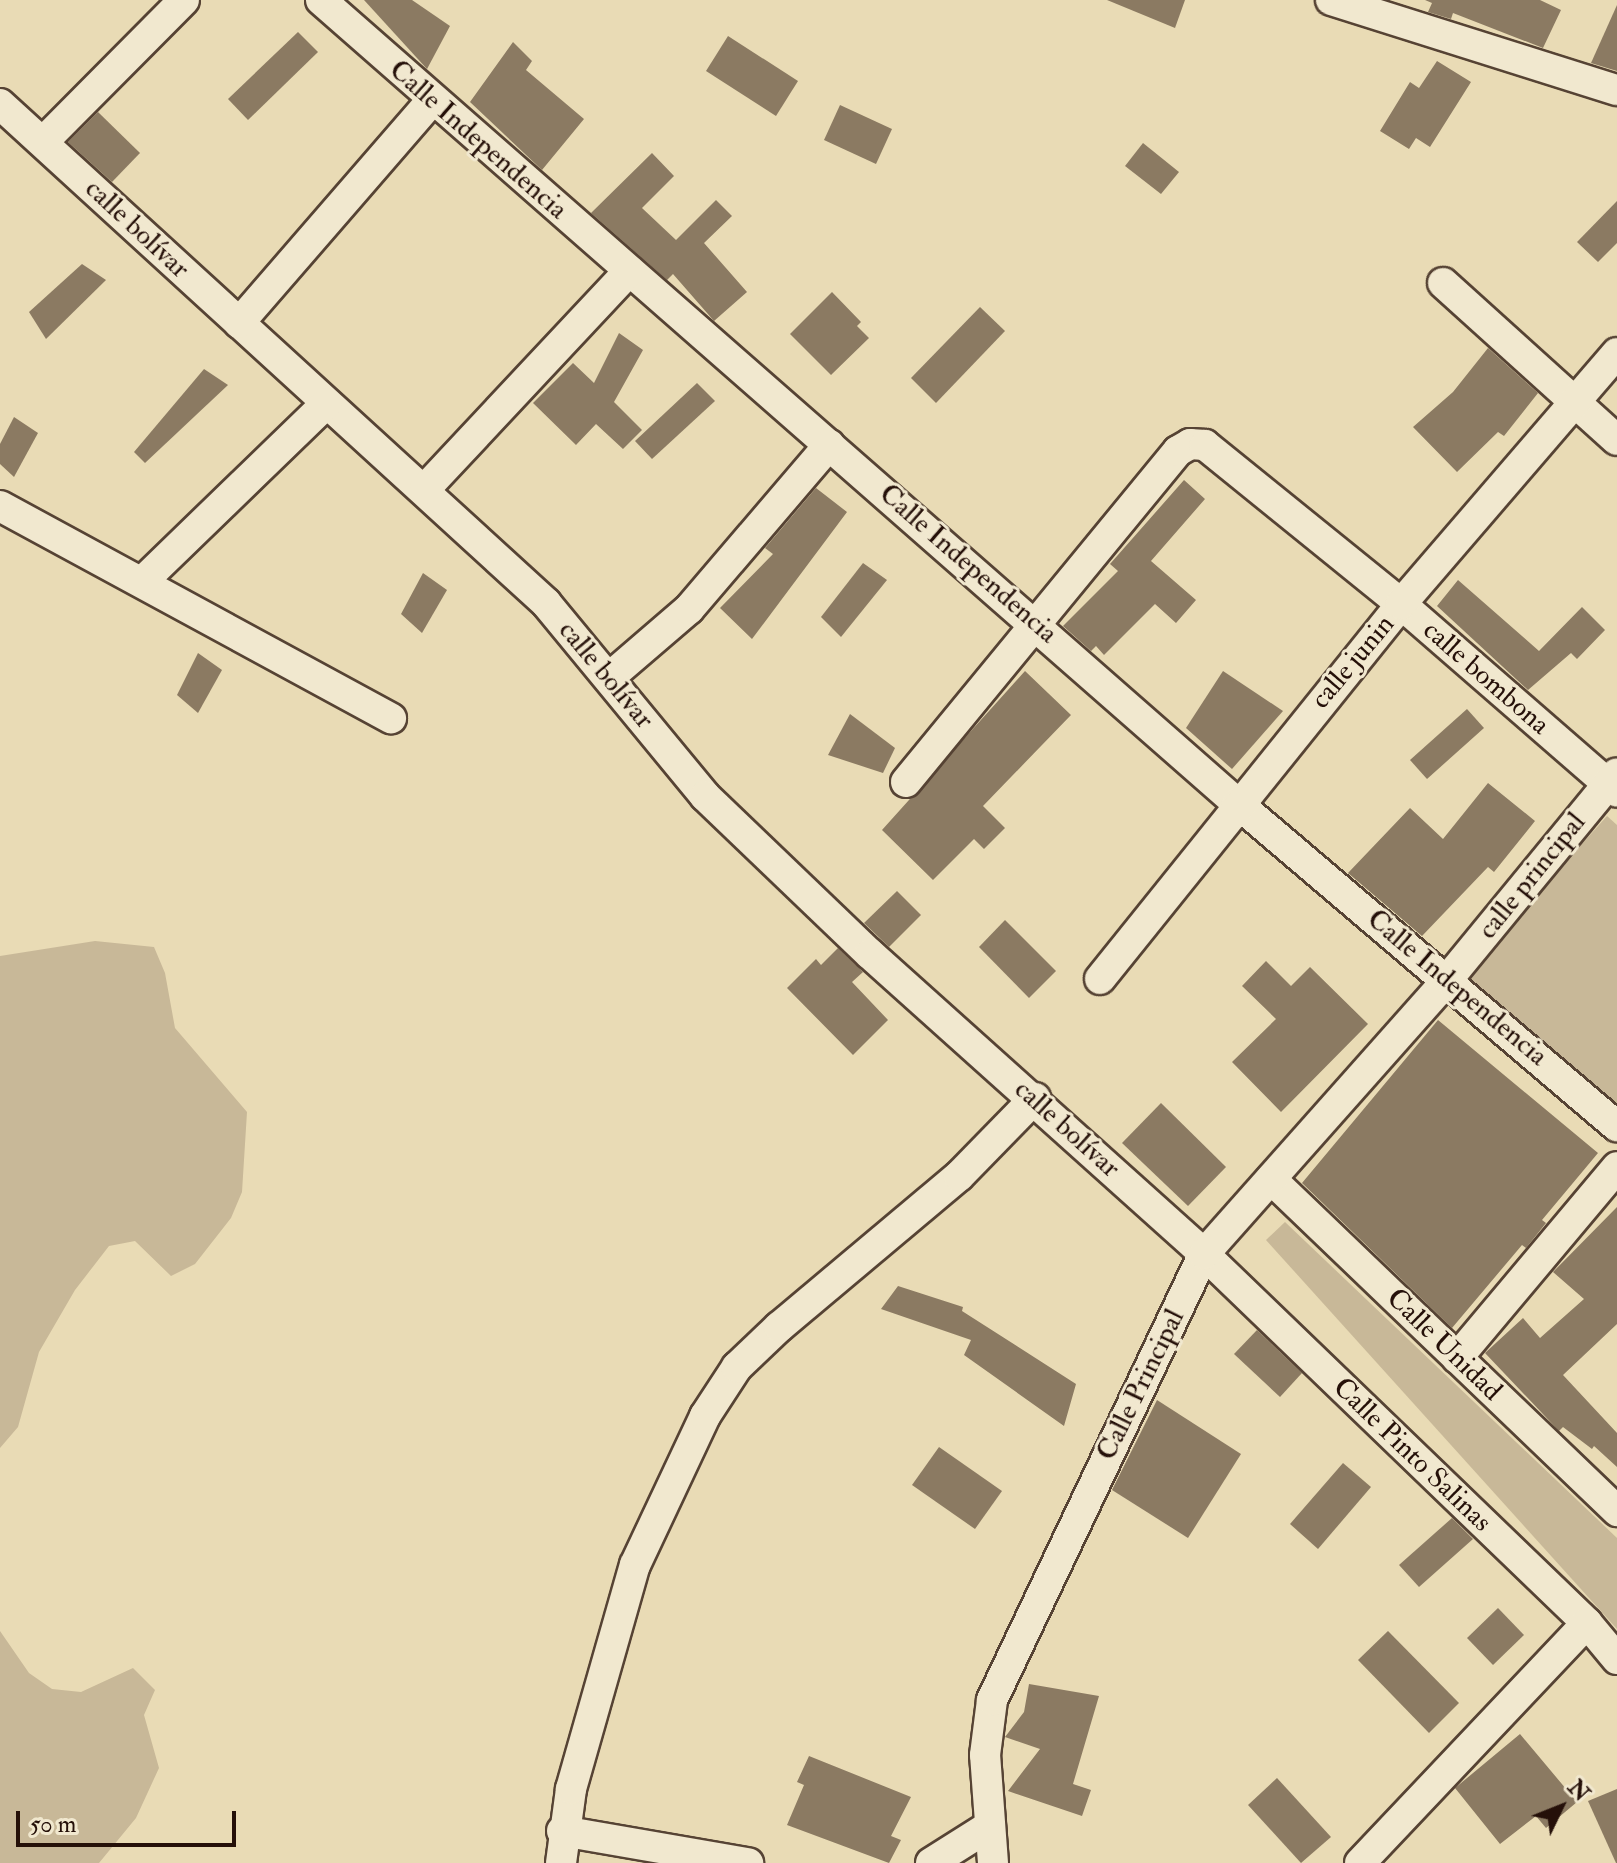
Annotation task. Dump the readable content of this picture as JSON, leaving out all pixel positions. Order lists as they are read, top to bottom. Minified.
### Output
{"streets":{"street":["Calle Independencia","calle bolívar","calle junin","calle bombona","calle principal","Calle Unidad","Calle Principal","Calle Pinto Salinas"]},"crossings":[["Calle Independencia","calle junin"],["Calle Independencia","calle bombona"],["Calle Independencia","calle principal"],["Calle Independencia","Calle Principal"],["calle bolívar","Calle Principal"],["calle bolívar","Calle Pinto Salinas"],["calle junin","calle bombona"],["calle bombona","calle principal"],["calle principal","Calle Principal"],["Calle Unidad","Calle Principal"],["Calle Principal","Calle Pinto Salinas"]],"scale_bar":"50 m","north":"top right"}
